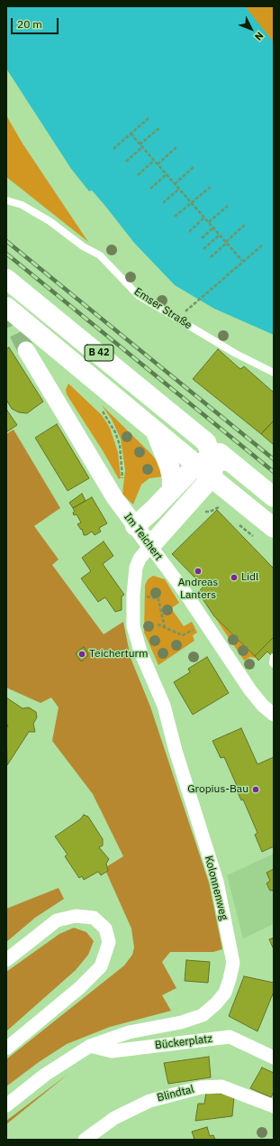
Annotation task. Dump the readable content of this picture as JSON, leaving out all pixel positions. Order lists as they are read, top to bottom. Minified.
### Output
{"streets":{"main road":["B 42"],"street":["Im Teichert","Kolonnenweg","Bückerplatz","Blindtal"],"lane":["Emser Straße"]},"crossings":[["Im Teichert","Kolonnenweg"],["Kolonnenweg","Bückerplatz"]],"places":["Andreas Lanters","Lidl","Teicherturm","Gropius-Bau"],"scale_bar":"20 m","north":"bottom right"}
